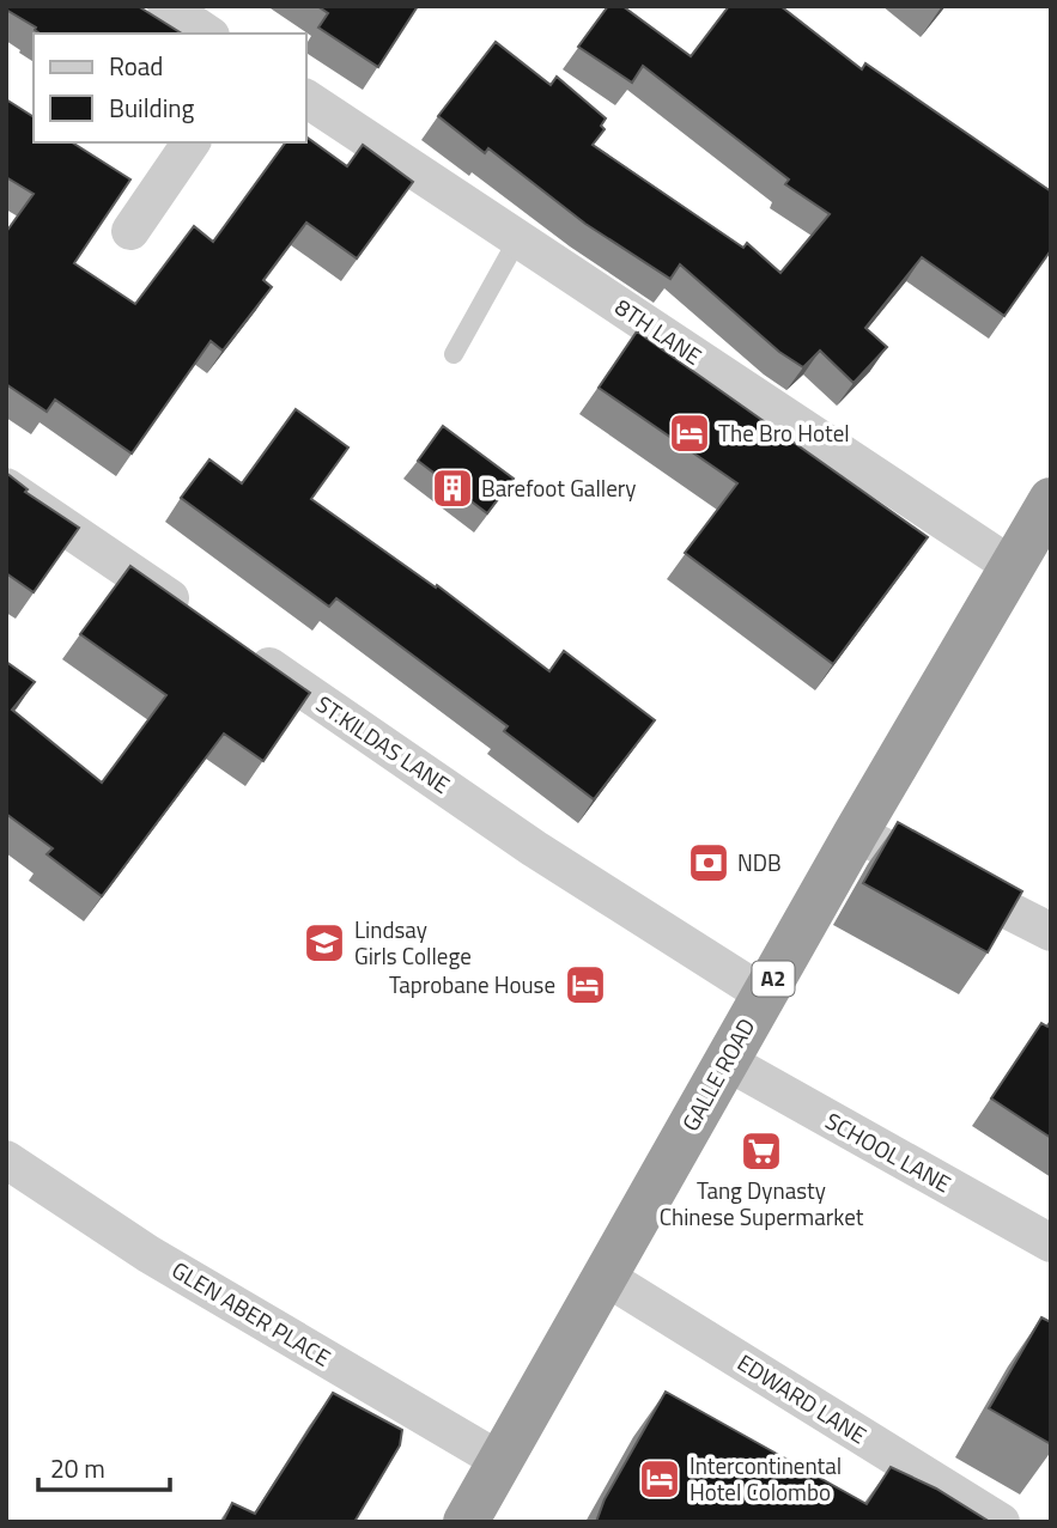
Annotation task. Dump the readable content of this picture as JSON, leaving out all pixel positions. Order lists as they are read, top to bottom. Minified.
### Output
{"streets":{"highway":["A2","GALLE ROAD"],"street":["8TH LANE","ST.KILDAS LANE","SCHOOL LANE","GLEN ABER PLACE","EDWARD LANE"]},"crossings":[["8TH LANE","GALLE ROAD"],["ST.KILDAS LANE","GALLE ROAD"],["GALLE ROAD","SCHOOL LANE"],["GALLE ROAD","GLEN ABER PLACE"],["GALLE ROAD","EDWARD LANE"]],"places":{"hotel":["The Bro Hotel","Taprobane House","Intercontinental Hotel Colombo"],"building":["Barefoot Gallery"],"bank":["NDB"],"school or university":["Lindsay Girls College"],"supermarket":["Tang Dynasty Chinese Supermarket"]},"legend":["Road","Building"],"scale_bar":"20 m"}
